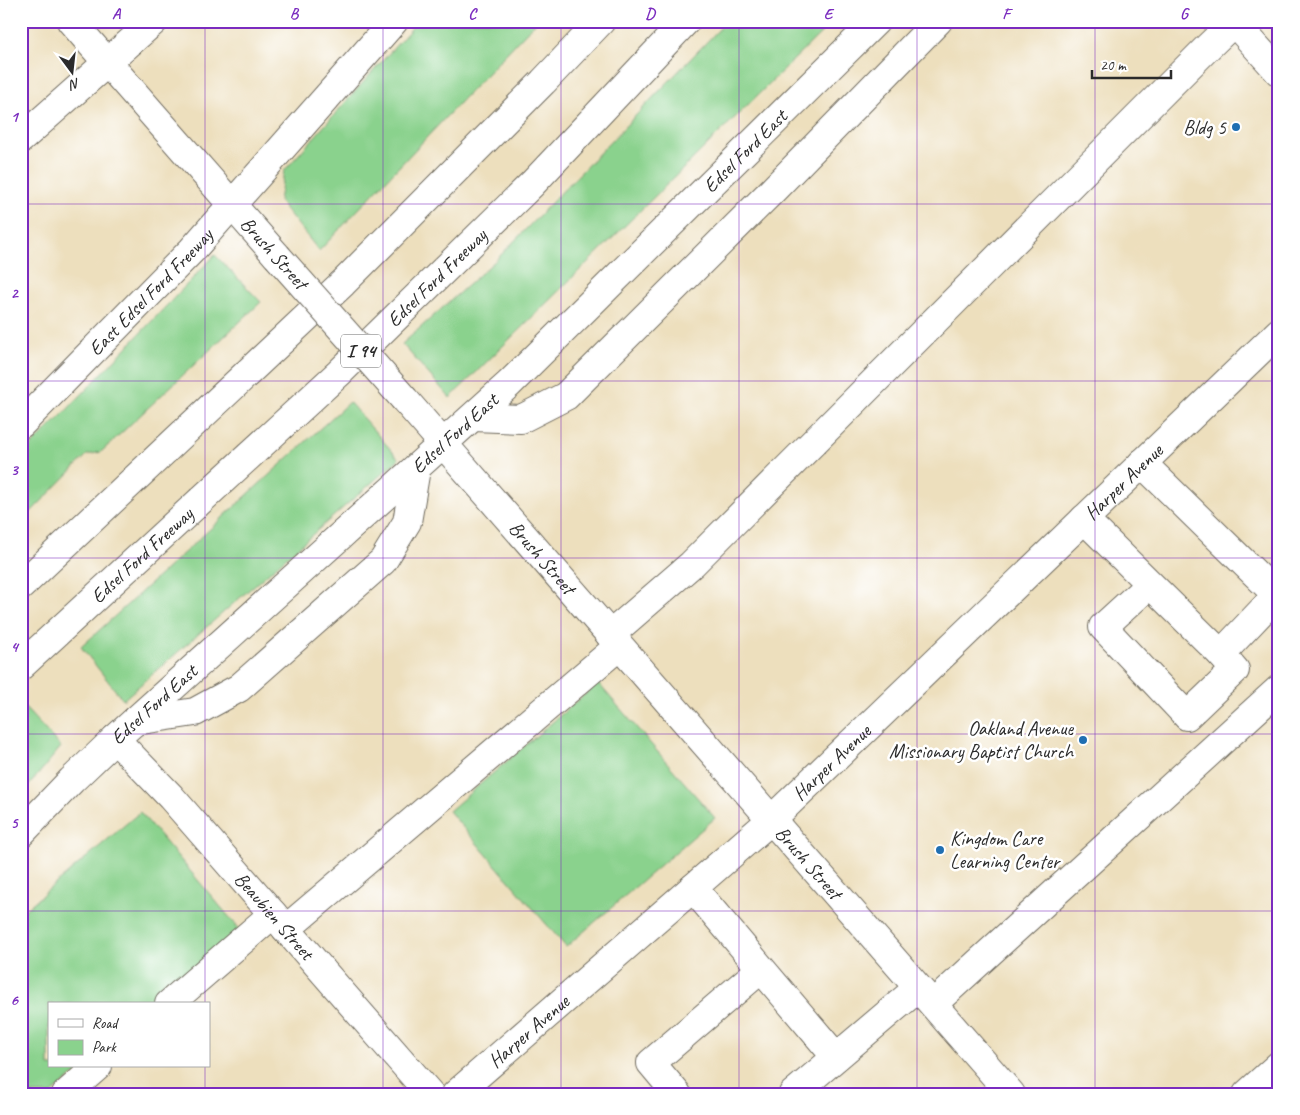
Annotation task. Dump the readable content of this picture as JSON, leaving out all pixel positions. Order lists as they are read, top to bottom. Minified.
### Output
{"streets":{"main road":["Edsel Ford East","Brush Street","Edsel Ford Freeway","East Edsel Ford Freeway","I 94","Harper Avenue","Beaubien Street"]},"crossings":[["Edsel Ford East","Brush Street"],["Edsel Ford East","Beaubien Street"],["Brush Street","East Edsel Ford Freeway"],["Brush Street","Harper Avenue"]],"places":["Bldg 5","Oakland Avenue Missionary Baptist Church","Kingdom Care Learning Center"],"legend":["Road","Park"],"scale_bar":"20 m","north":"bottom","grid":{"columns":["A","B","C","D","E","F","G"],"rows":["1","2","3","4","5","6"]}}
